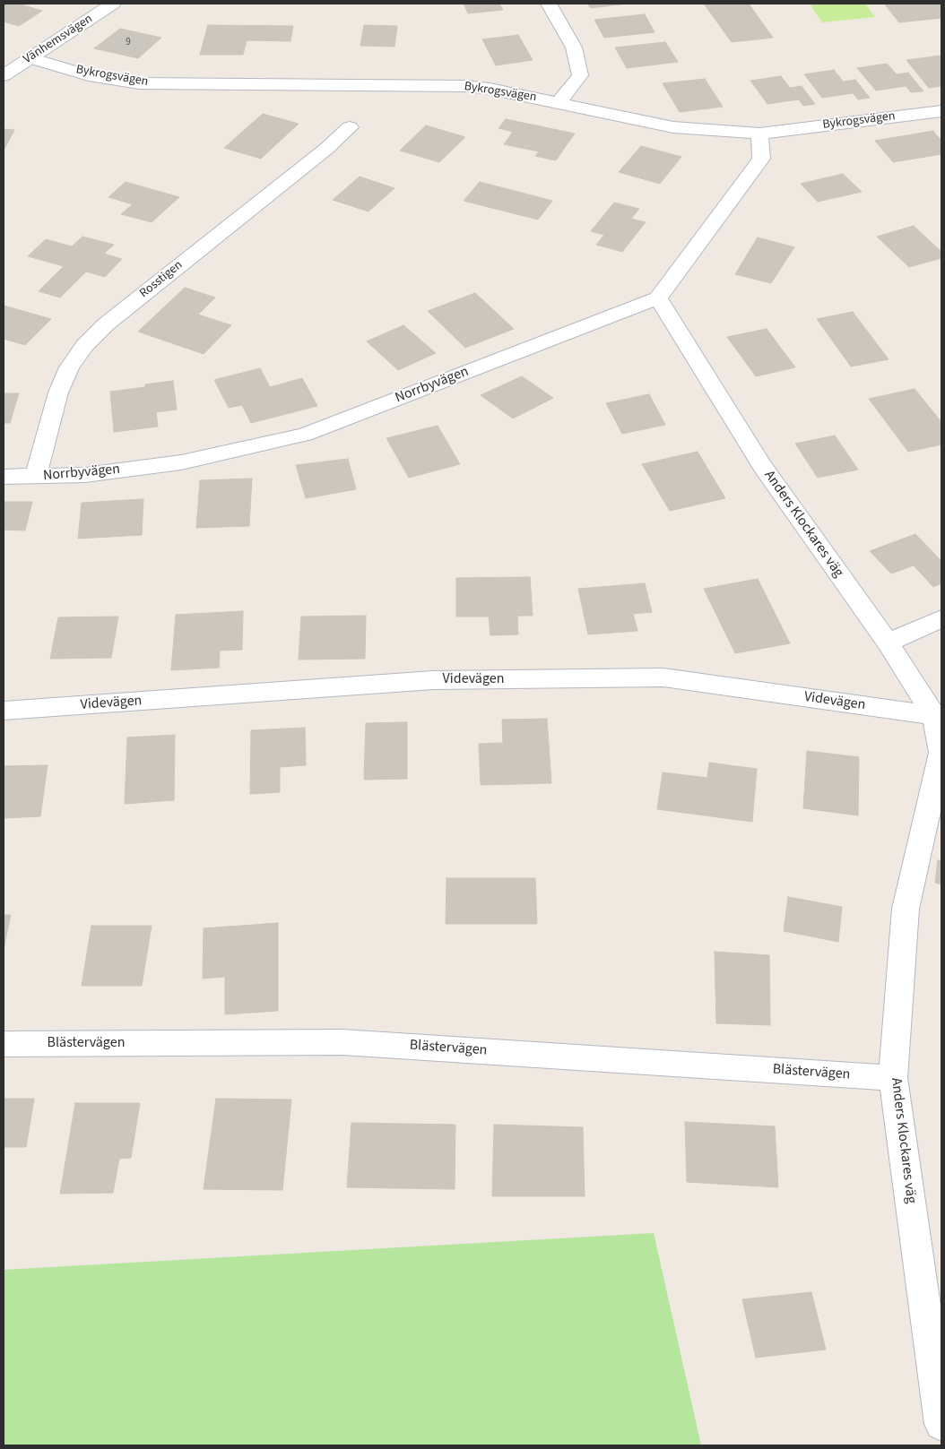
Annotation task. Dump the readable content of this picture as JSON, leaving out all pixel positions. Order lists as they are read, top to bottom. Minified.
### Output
{"streets":{"street":["Vänhemsvägen","Bykrogsvägen","Rosstigen","Norrbyvägen","Anders Klockares väg","Videvägen","Blästervägen"]},"crossings":[["Vänhemsvägen","Bykrogsvägen"],["Rosstigen","Norrbyvägen"],["Norrbyvägen","Anders Klockares väg"],["Anders Klockares väg","Videvägen"],["Anders Klockares väg","Blästervägen"]],"house_numbers":["9"]}
